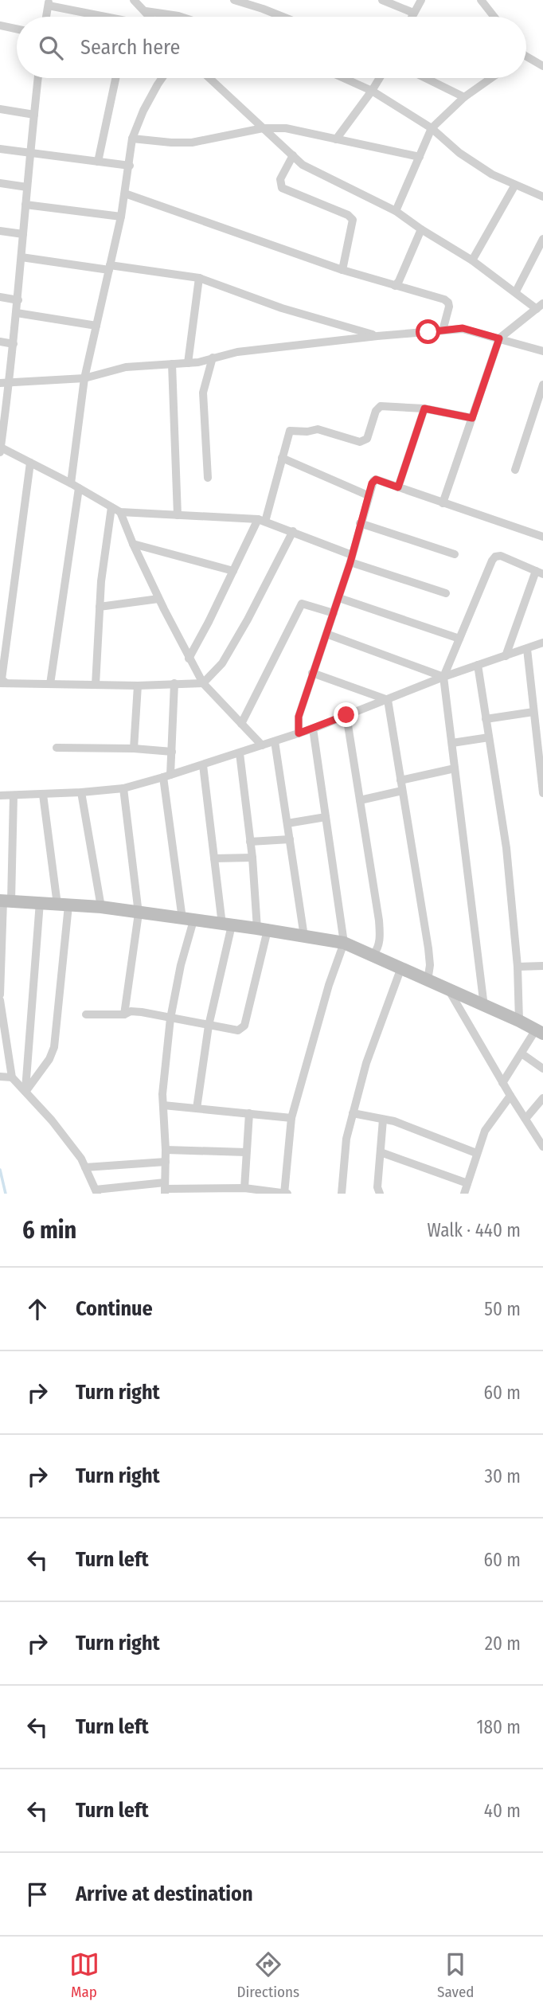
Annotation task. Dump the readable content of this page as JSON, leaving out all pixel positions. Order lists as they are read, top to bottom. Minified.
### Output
{"page":{"search":"Search here","heading":["6 min","Walk · 440 m"],"list":[["Continue","50 m"],["Turn right","60 m"],["Turn right","30 m"],["Turn left","60 m"],["Turn right","20 m"],["Turn left","180 m"],["Turn left","40 m"],"Arrive at destination"],"nav":["Map","Directions","Saved"]}}
